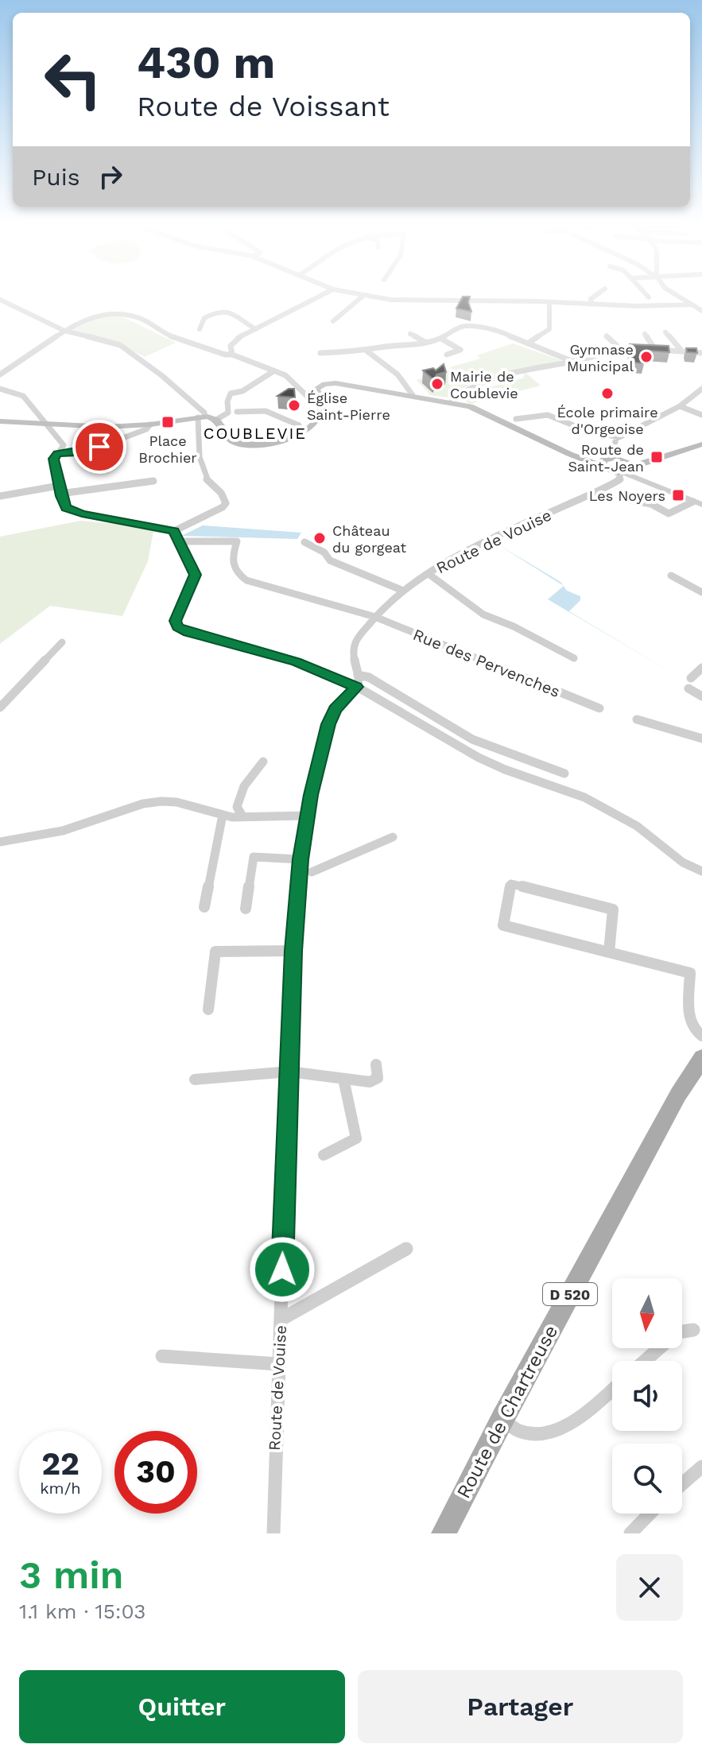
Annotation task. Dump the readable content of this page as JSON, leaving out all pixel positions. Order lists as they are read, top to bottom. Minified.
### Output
{"streets":{"main road":["D 520","Route de Chartreuse"],"street":["Route de Vouise","Rue des Pervenches"]},"crossings":[["Route de Vouise","Rue des Pervenches"]],"districts":["COUBLEVIE"],"places":{"other":["Gymnase Municipal","Mairie de Coublevie","École primaire d'Orgeoise","Église Saint-Pierre","Château du gorgeat"],"transit":["Place Brochier","Route de Saint-Jean","Les Noyers"]},"north":"bottom","page":{"turn":["430 m","Route de Voissant"],"then":"Puis","speed":"22 km/h","limit":"30","heading":["3 min","1.1 km · 15:03"],"buttons":["Quitter","Partager"]}}
